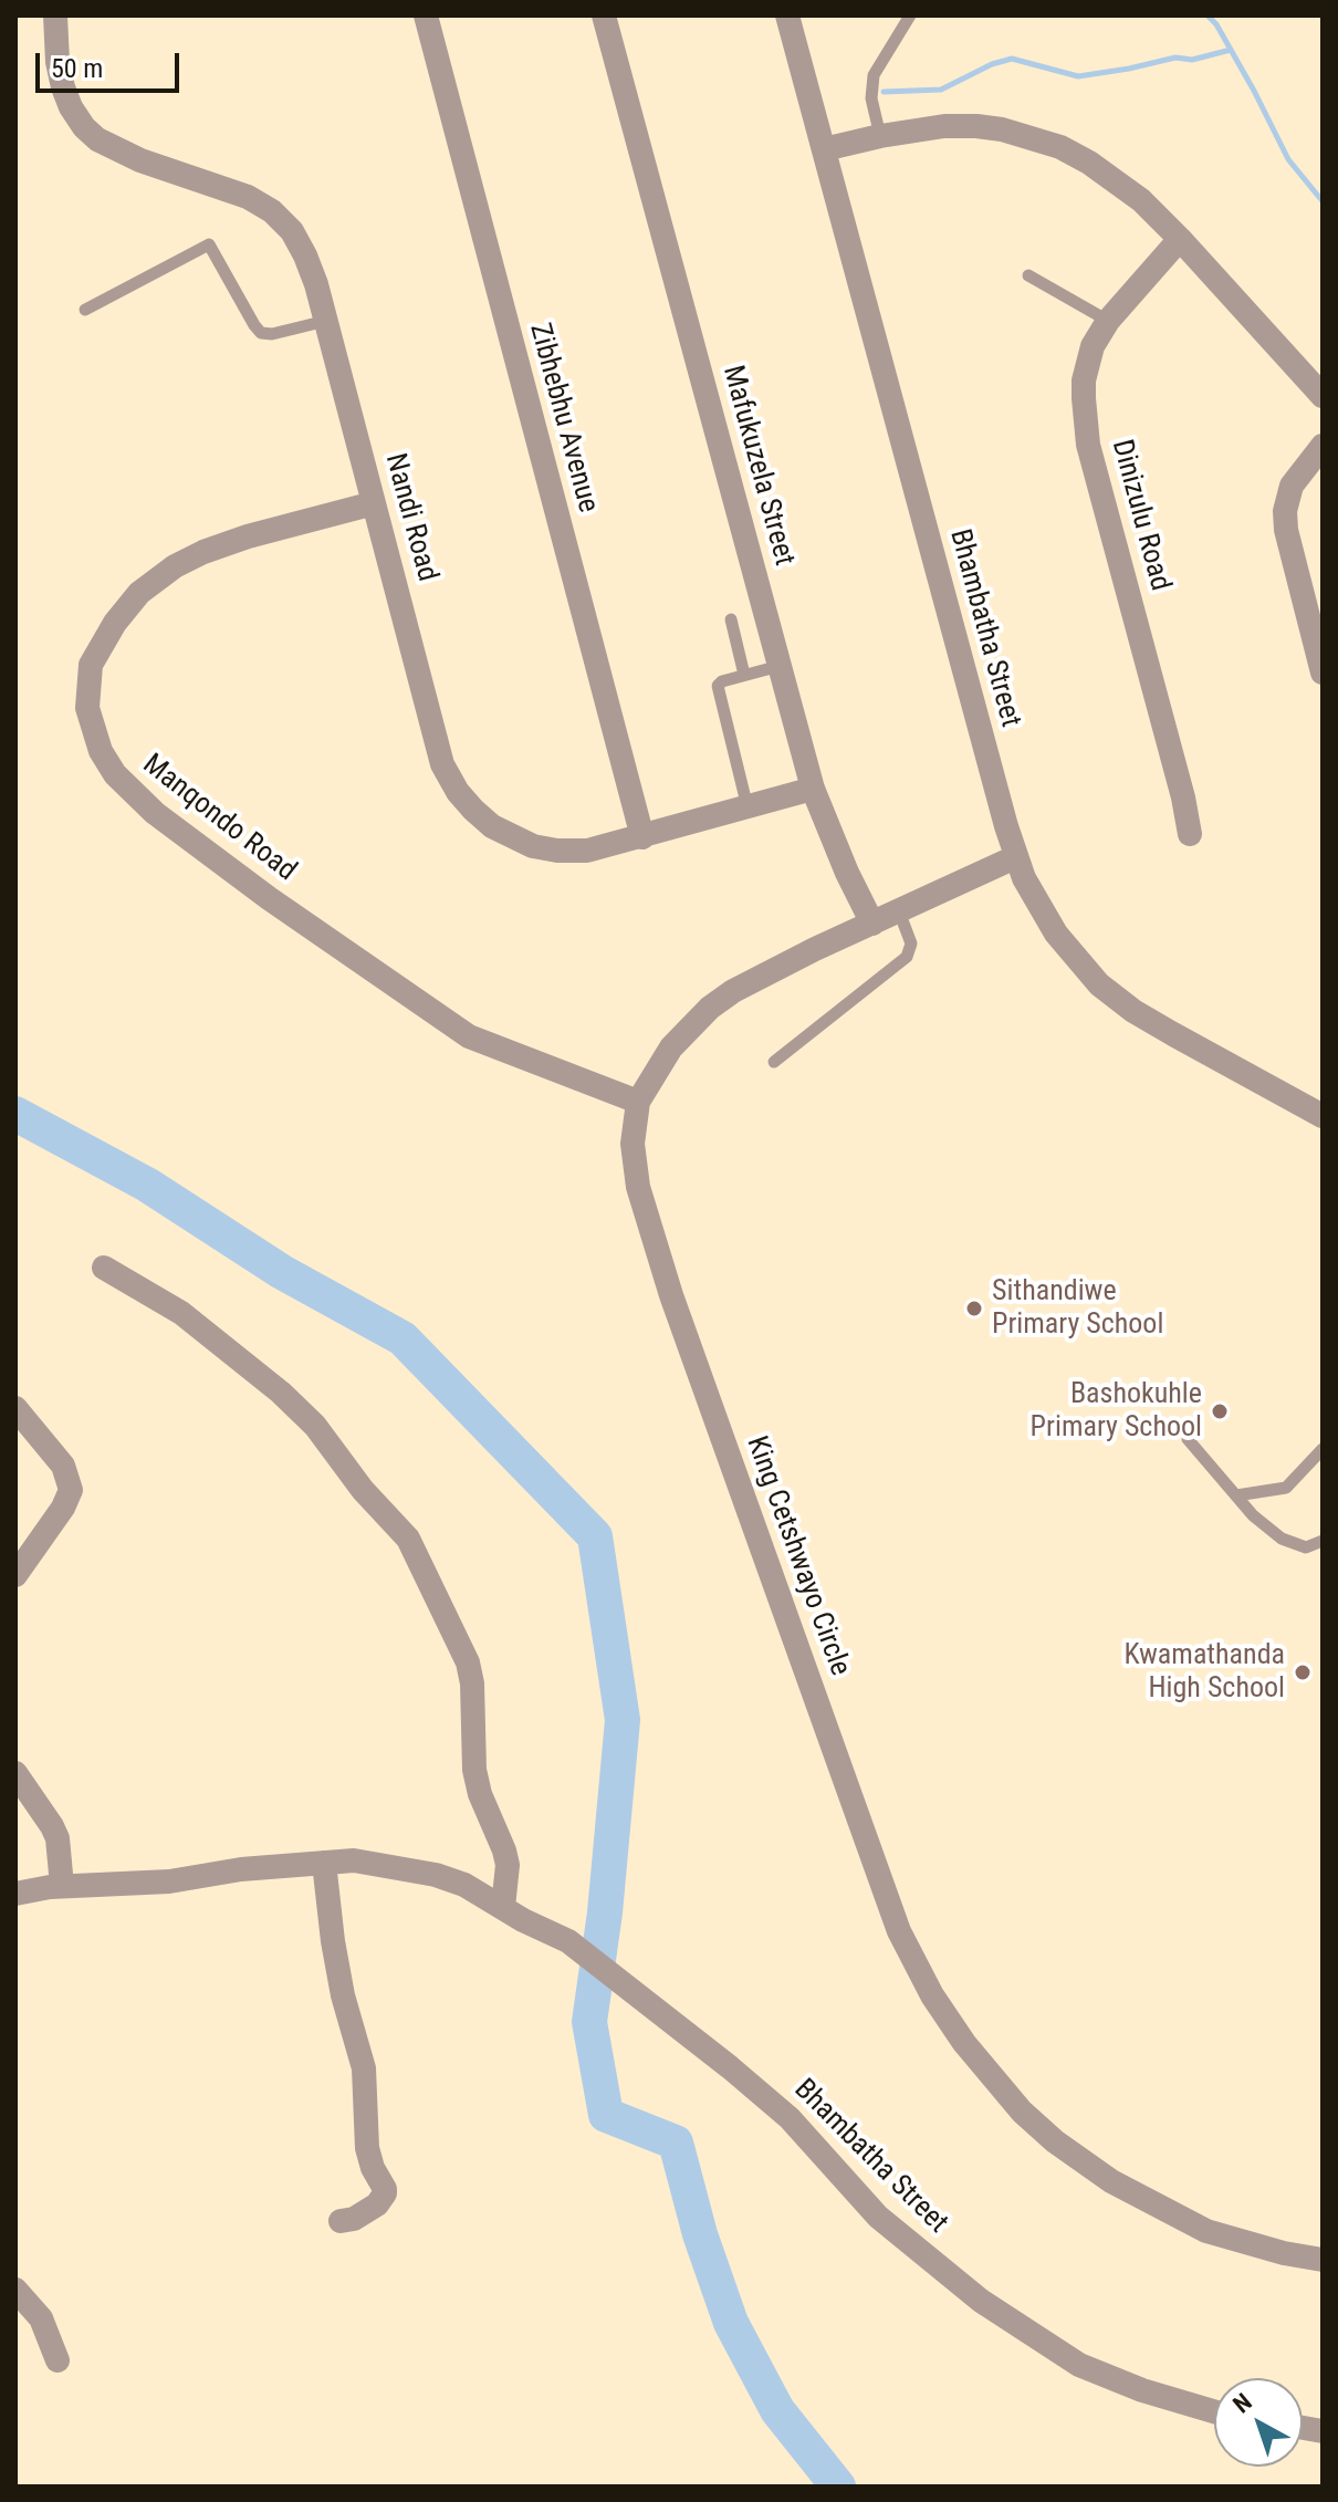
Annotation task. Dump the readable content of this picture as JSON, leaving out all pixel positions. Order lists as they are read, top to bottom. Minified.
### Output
{"streets":{"street":["Zibhebhu Avenue","Mafukuzela Street","Dinizulu Road","Nandi Road","Bhambatha Street","Manqondo Road","King Cetshwayo Circle"]},"crossings":[["Zibhebhu Avenue","Nandi Road"],["Mafukuzela Street","Nandi Road"],["Mafukuzela Street","King Cetshwayo Circle"],["Nandi Road","Manqondo Road"],["Bhambatha Street","King Cetshwayo Circle"],["Manqondo Road","King Cetshwayo Circle"]],"places":["Sithandiwe Primary School","Bashokuhle Primary School","Kwamathanda High School"],"scale_bar":"50 m","north":"top left"}
